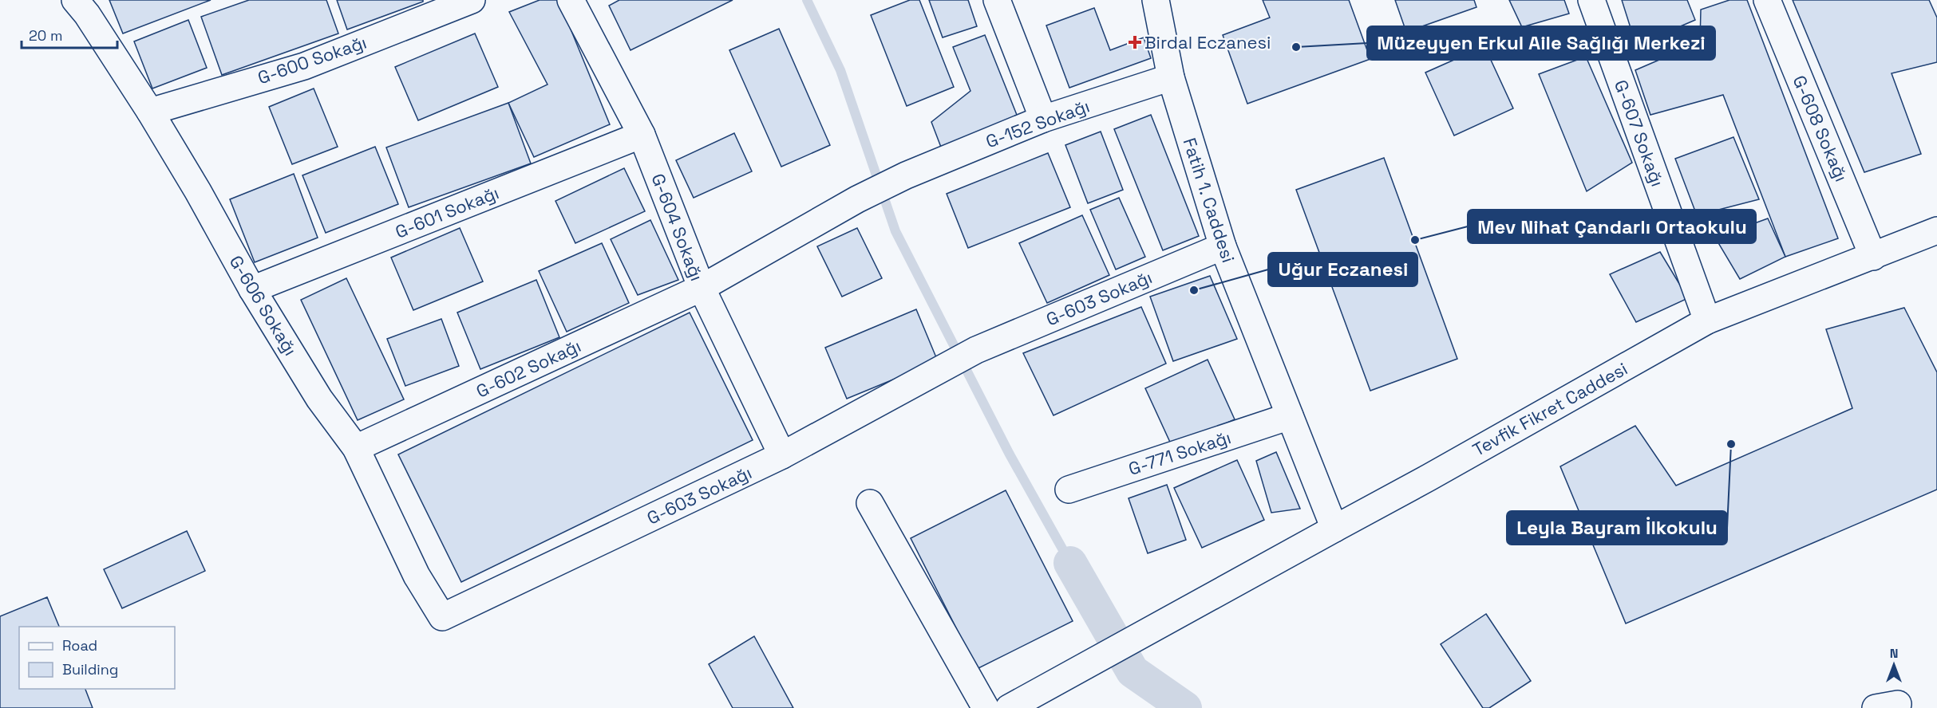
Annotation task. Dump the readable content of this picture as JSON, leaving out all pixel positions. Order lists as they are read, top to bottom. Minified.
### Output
{"streets":{"street":["G-600 Sokağı","G-152 Sokağı","G-608 Sokağı","G-607 Sokağı","Fatih 1. Caddesi","G-601 Sokağı","G-604 Sokağı","G-603 Sokağı","G-606 Sokağı","G-602 Sokağı","Tevfik Fikret Caddesi","G-771 Sokağı"]},"crossings":[["G-600 Sokağı","G-606 Sokağı"],["G-152 Sokağı","Fatih 1. Caddesi"],["G-152 Sokağı","G-604 Sokağı"],["G-152 Sokağı","G-602 Sokağı"],["G-608 Sokağı","Tevfik Fikret Caddesi"],["G-607 Sokağı","Tevfik Fikret Caddesi"],["Fatih 1. Caddesi","G-603 Sokağı"],["Fatih 1. Caddesi","Tevfik Fikret Caddesi"],["Fatih 1. Caddesi","G-771 Sokağı"],["G-601 Sokağı","G-604 Sokağı"],["G-601 Sokağı","G-606 Sokağı"],["G-604 Sokağı","G-603 Sokağı"],["G-604 Sokağı","G-602 Sokağı"],["G-603 Sokağı","G-606 Sokağı"],["G-606 Sokağı","G-602 Sokağı"]],"places":{"health":["Birdal Eczanesi"],"other":["Müzeyyen Erkul Aile Sağlığı Merkezi","Mev Nihat Çandarlı Ortaokulu","Uğur Eczanesi","Leyla Bayram İlkokulu"]},"legend":["Road","Building"],"scale_bar":"20 m","north":"top"}
